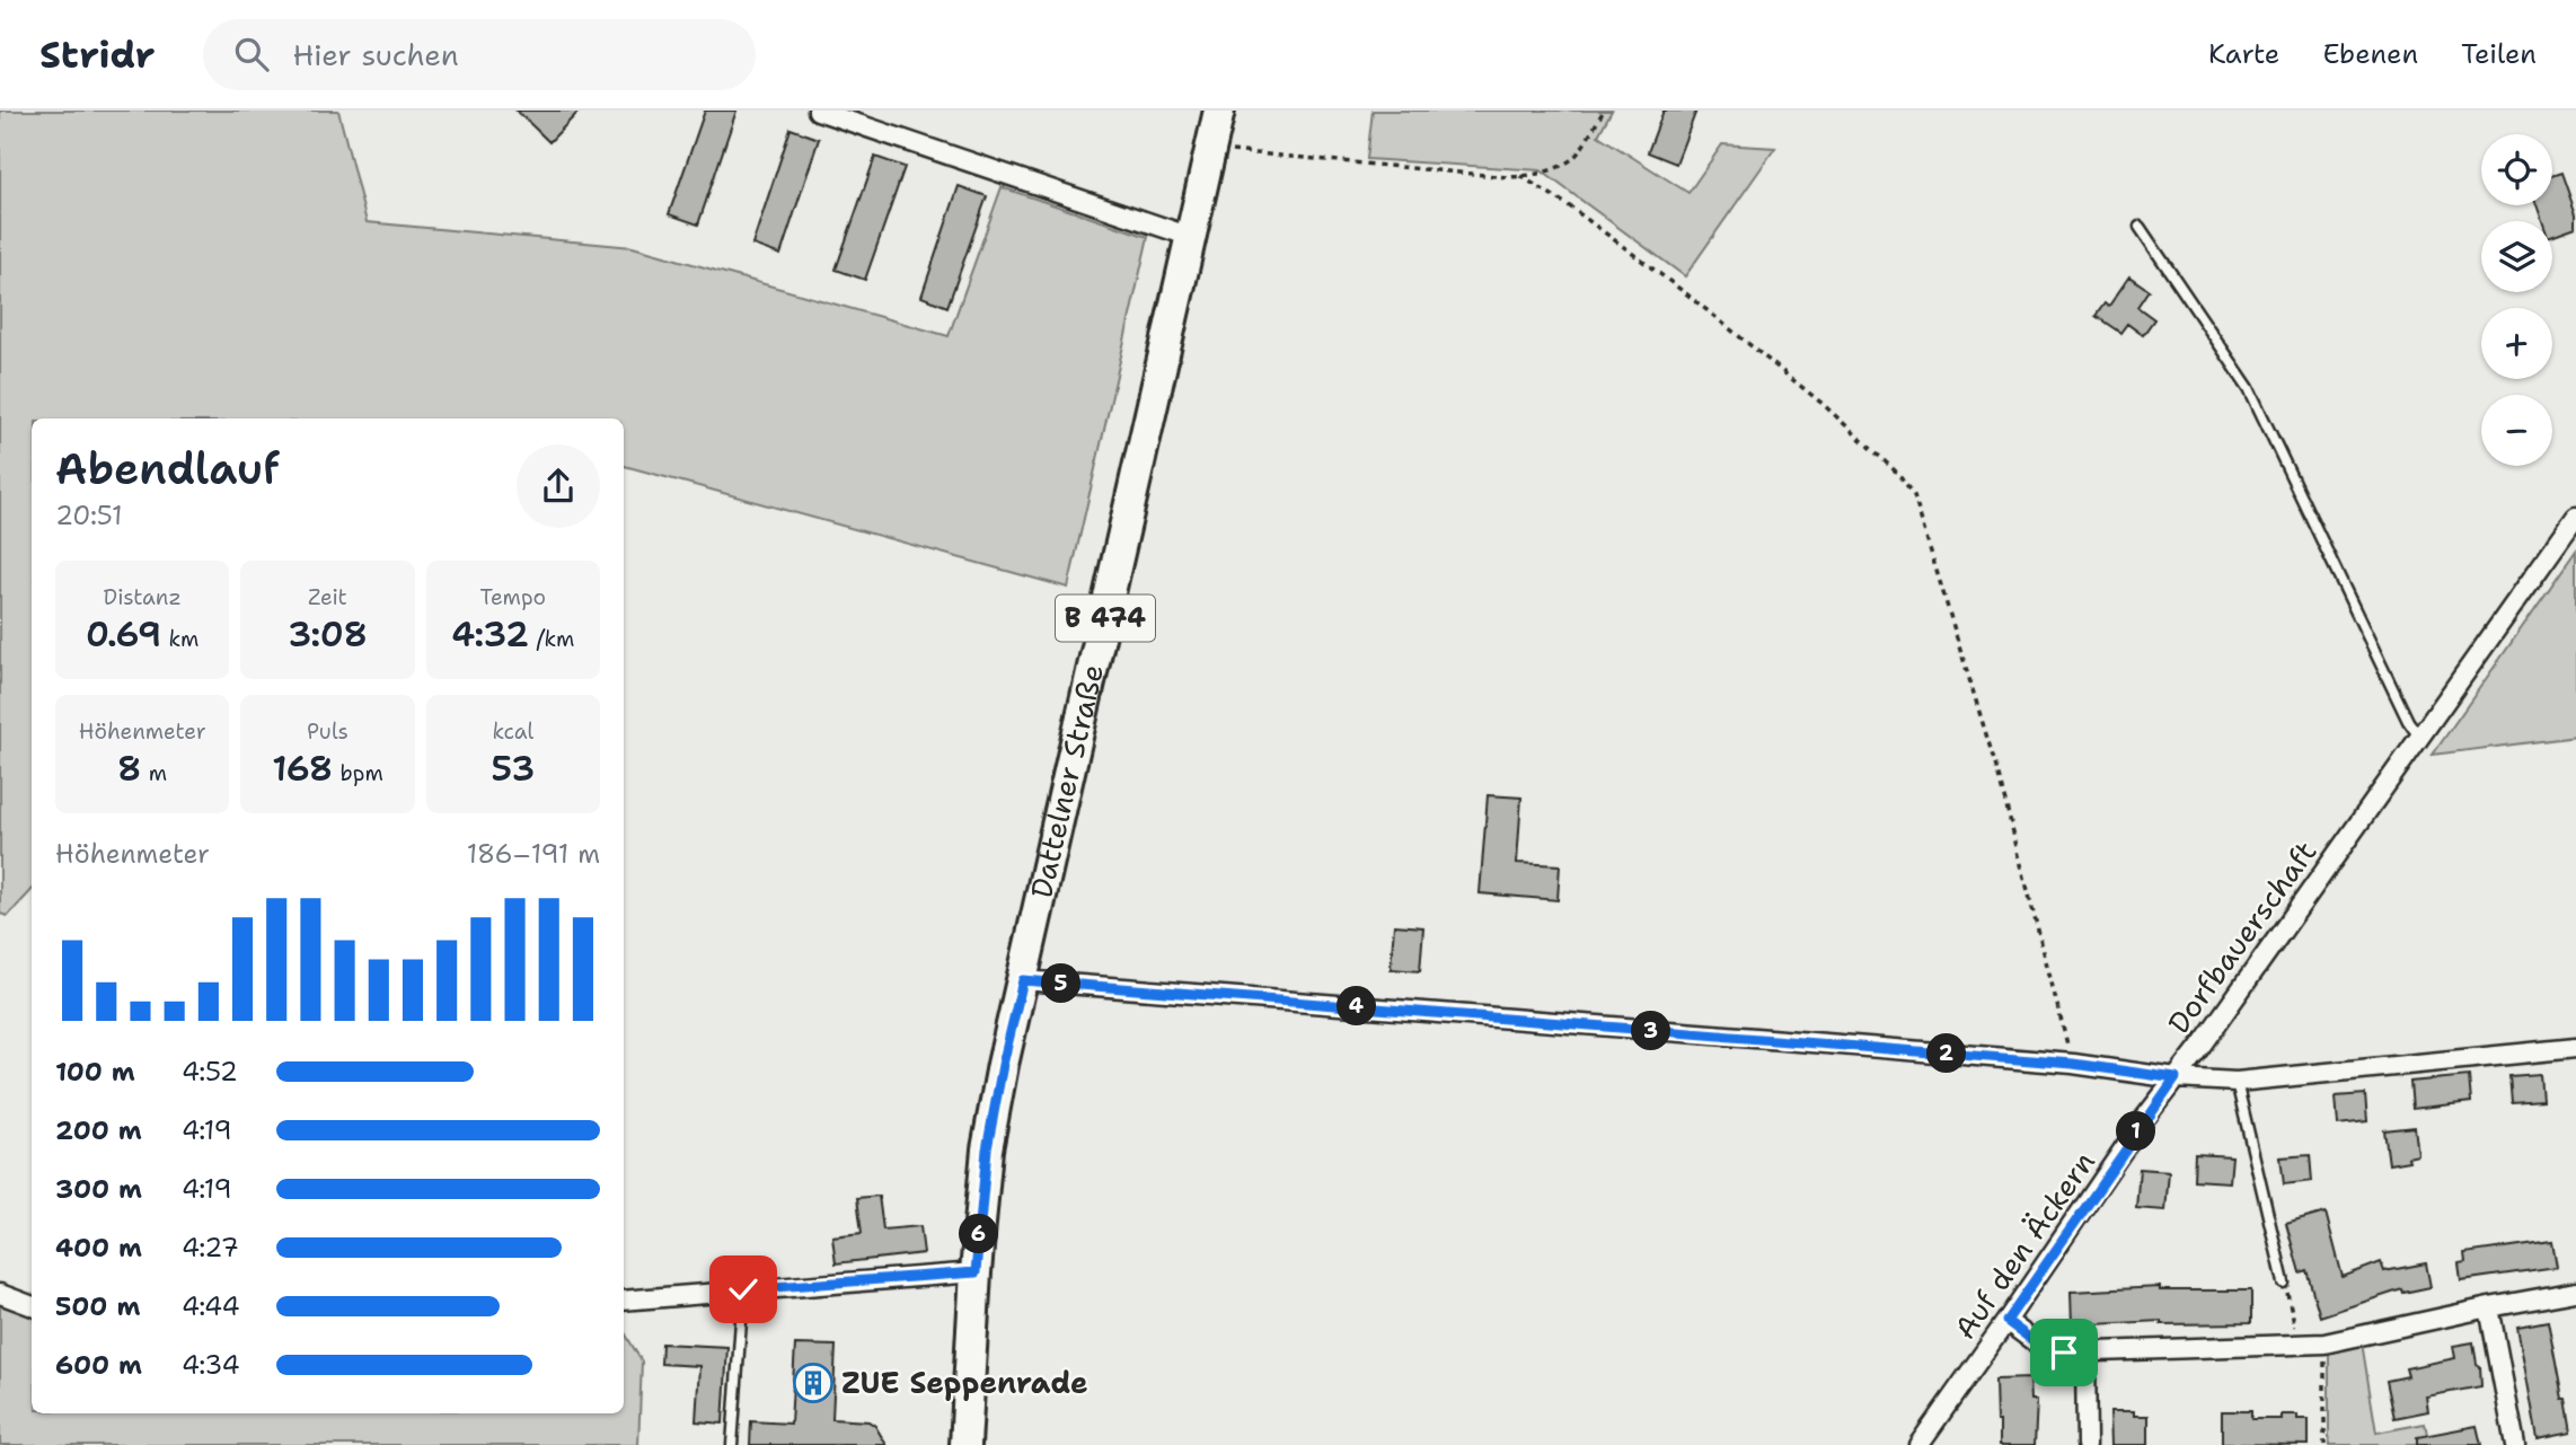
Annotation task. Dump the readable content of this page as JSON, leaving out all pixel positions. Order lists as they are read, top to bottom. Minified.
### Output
{"streets":{"main road":["B 474","Dattelner Straße"],"street":["Dorfbauerschaft","Auf den Äckern"]},"crossings":[["Dattelner Straße","Dorfbauerschaft"],["Dorfbauerschaft","Auf den Äckern"]],"places":{"building":["ZUE Seppenrade"]},"page":{"header":"Stridr","search":"Hier suchen","nav":["Karte","Ebenen","Teilen"],"map_buttons":["+","−"],"heading":["Abendlauf","20:51"],"stats":[["Distanz","0.69 km"],["Zeit","3:08"],["Tempo","4:32 /km"],["Höhenmeter","8 m"],["Puls","168 bpm"],["kcal","53"]],"chart":["Höhenmeter","186–191 m"],"pins":["5","4","3","2","1","6"],"list":[{"name":"100 m","note":"4:52"},{"name":"200 m","note":"4:19"},{"name":"300 m","note":"4:19"},{"name":"400 m","note":"4:27"},{"name":"500 m","note":"4:44"},{"name":"600 m","note":"4:34"}]}}
